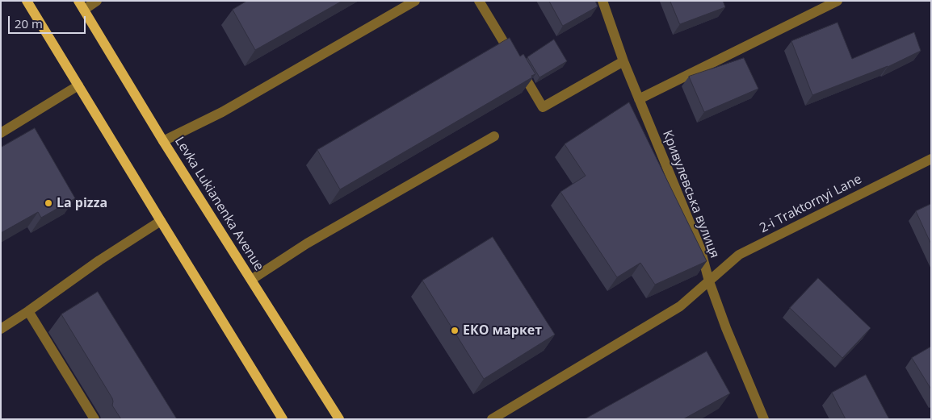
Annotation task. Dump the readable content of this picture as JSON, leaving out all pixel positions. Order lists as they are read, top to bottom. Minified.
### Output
{"streets":{"main road":["Levka Lukianenka Avenue"],"street":["Кривулевська вулиця","2-i Traktornyi Lane"]},"crossings":[["Кривулевська вулиця","2-i Traktornyi Lane"]],"places":["La pizza","ЕКО маркет"],"scale_bar":"20 m"}
